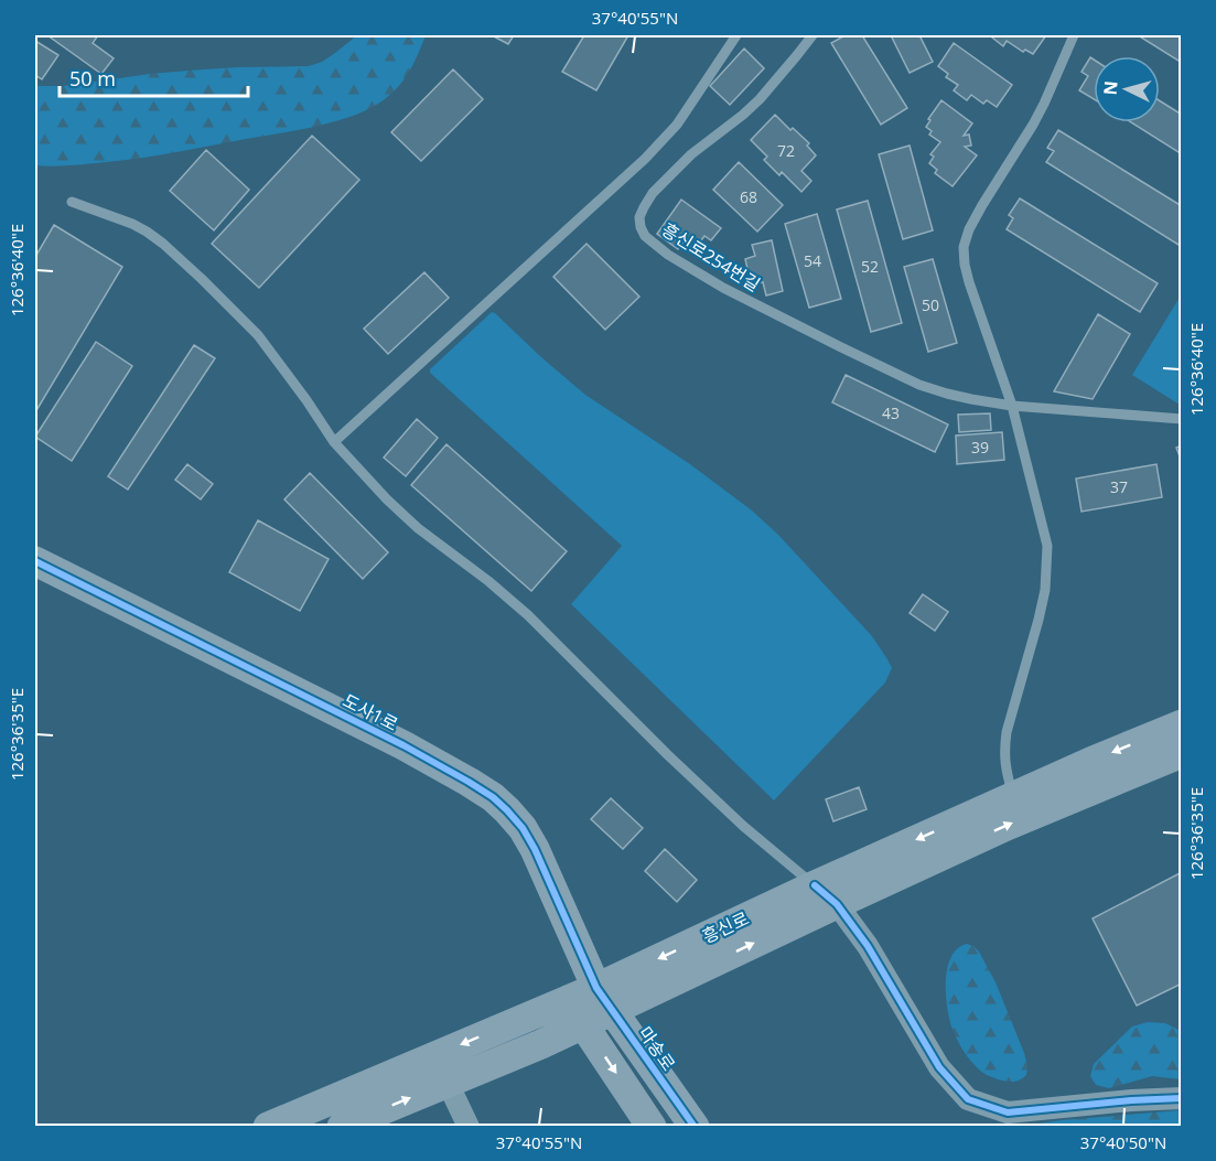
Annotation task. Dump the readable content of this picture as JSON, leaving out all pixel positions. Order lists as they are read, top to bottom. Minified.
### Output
{"streets":{"main road":["도사1로","흥신로","마송로"],"lane":["흥신로254번길"]},"crossings":[["도사1로","흥신로"],["도사1로","마송로"],["흥신로","마송로"]],"house_numbers":["72","68","54","52","50","43","39","37"],"scale_bar":"50 m","north":"left","coordinates":["37°40'55\"N","126°36'40\"E","126°36'35\"E","37°40'50\"N"]}
